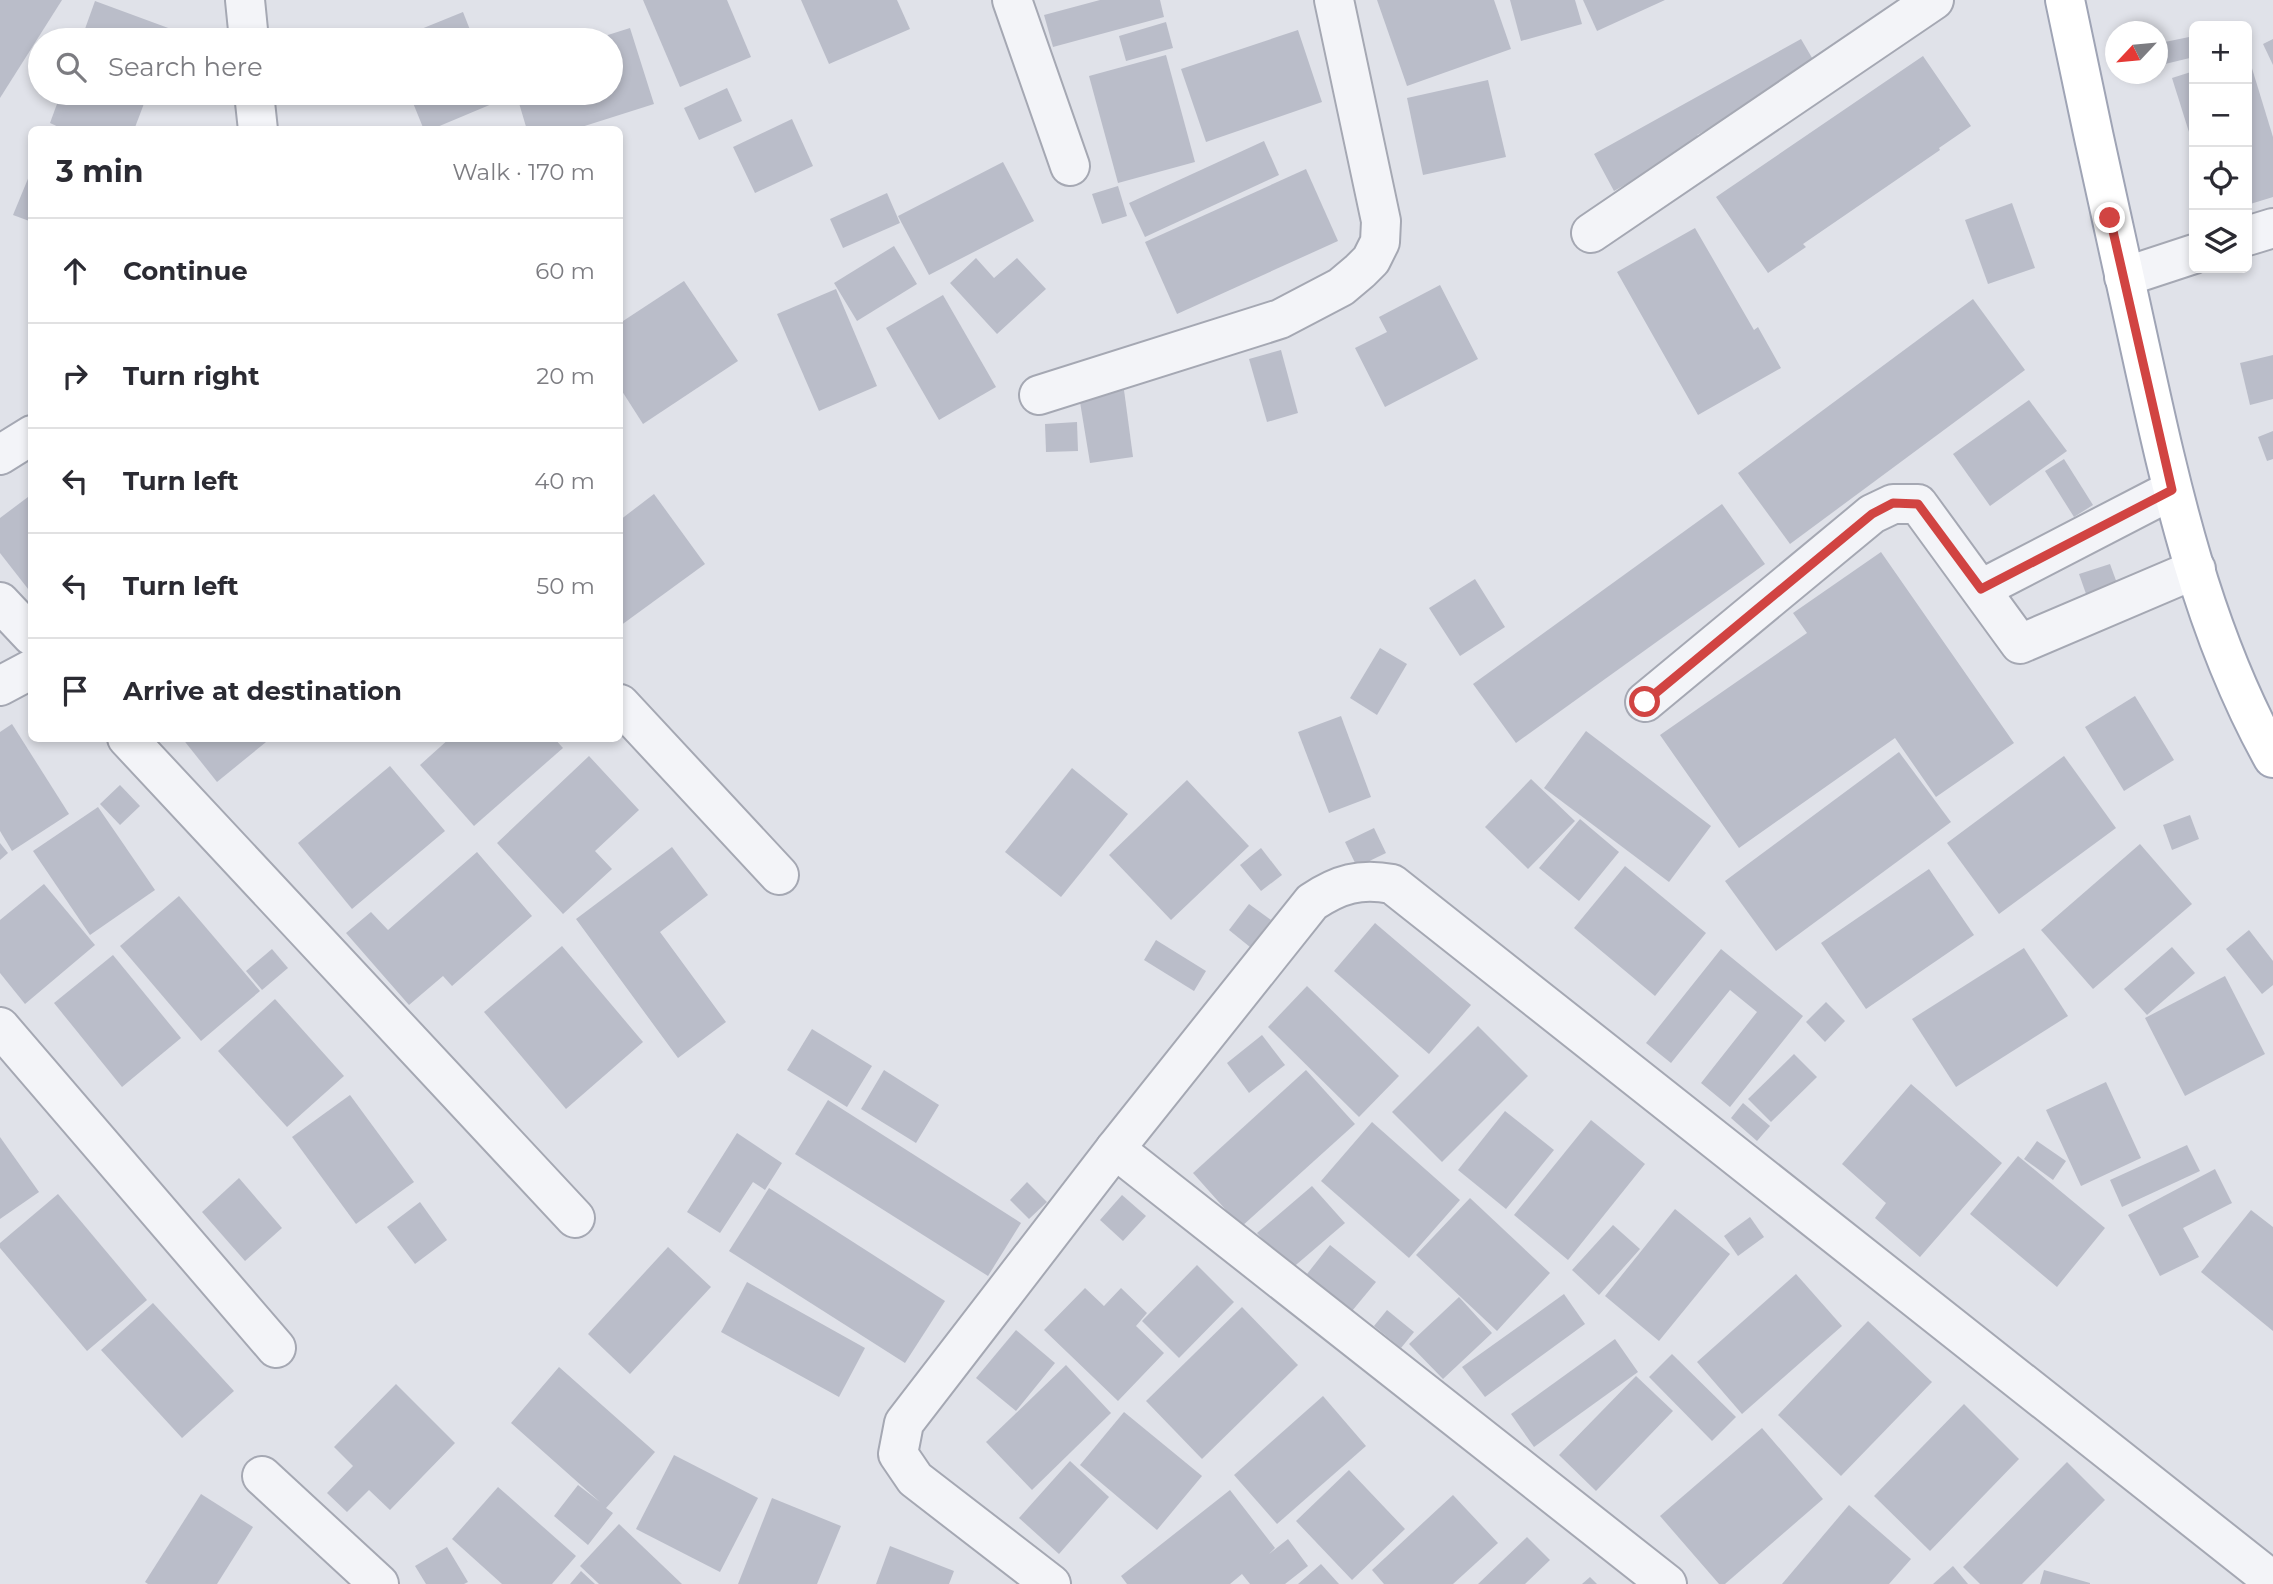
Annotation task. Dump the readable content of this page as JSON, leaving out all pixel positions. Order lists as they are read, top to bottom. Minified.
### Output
{"north":"bottom left","page":{"map_buttons":["+","−"],"search":"Search here","heading":["3 min","Walk · 170 m"],"list":[["Continue","60 m"],["Turn right","20 m"],["Turn left","40 m"],["Turn left","50 m"],"Arrive at destination"]}}
